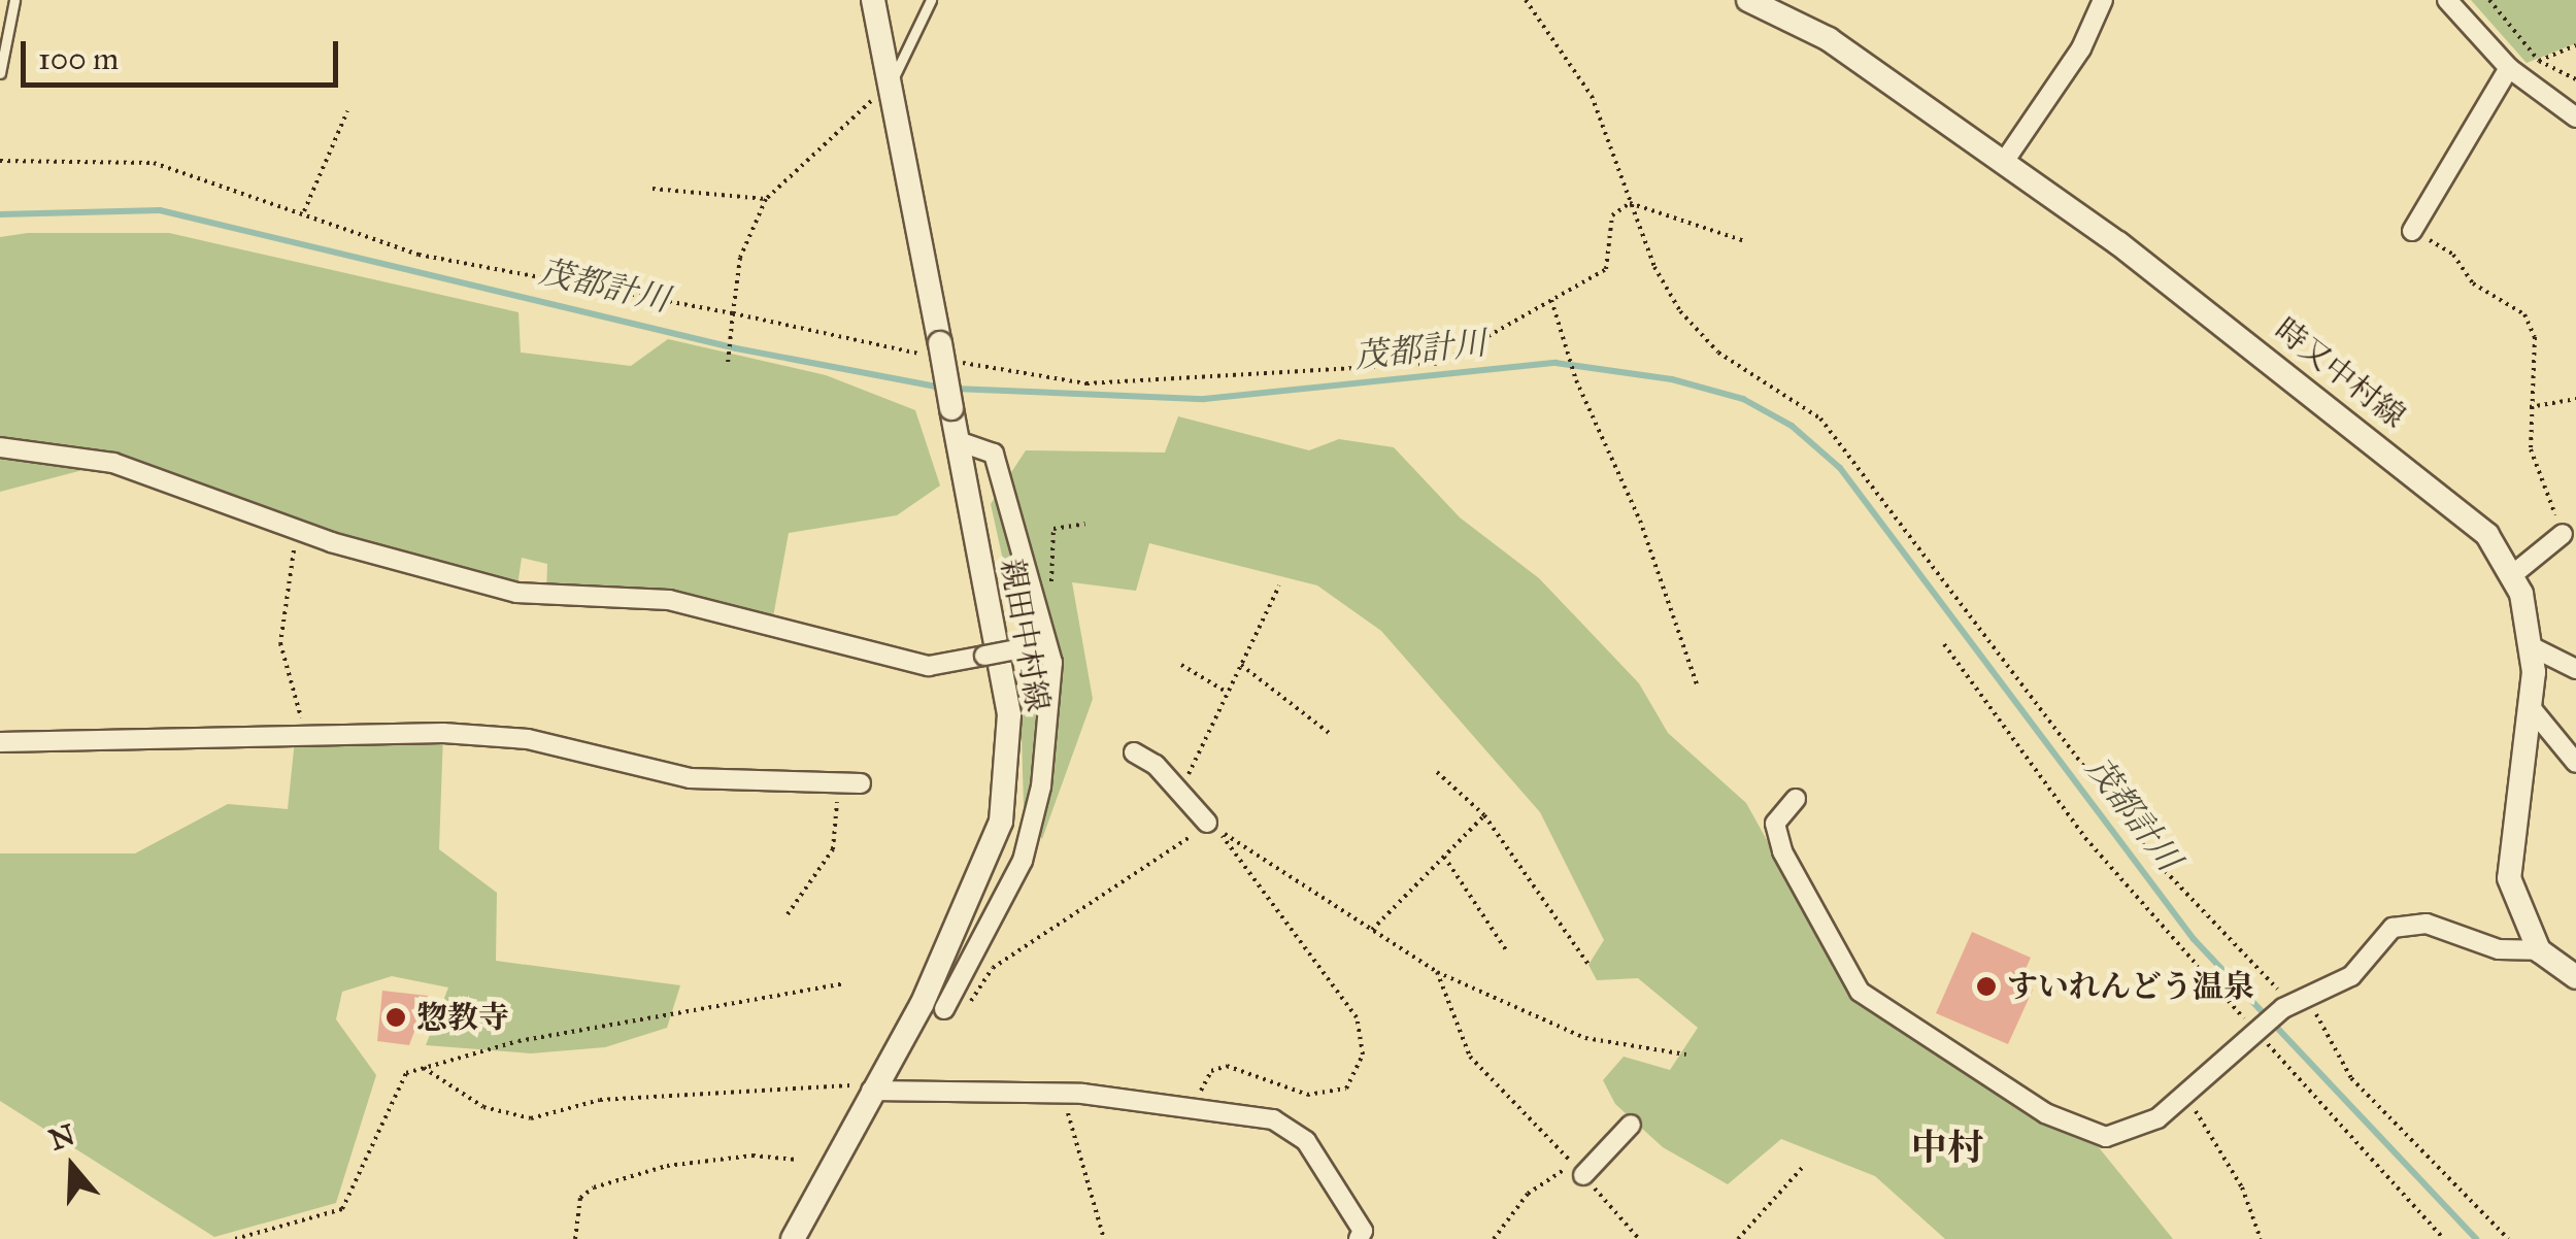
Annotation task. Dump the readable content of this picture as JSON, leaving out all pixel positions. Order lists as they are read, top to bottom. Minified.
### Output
{"streets":{"main road":["時又中村線","親田中村線"]},"districts":["中村"],"water":["茂都計川"],"places":["すいれんどう温泉","惣教寺"],"scale_bar":"100 m","north":"top"}
